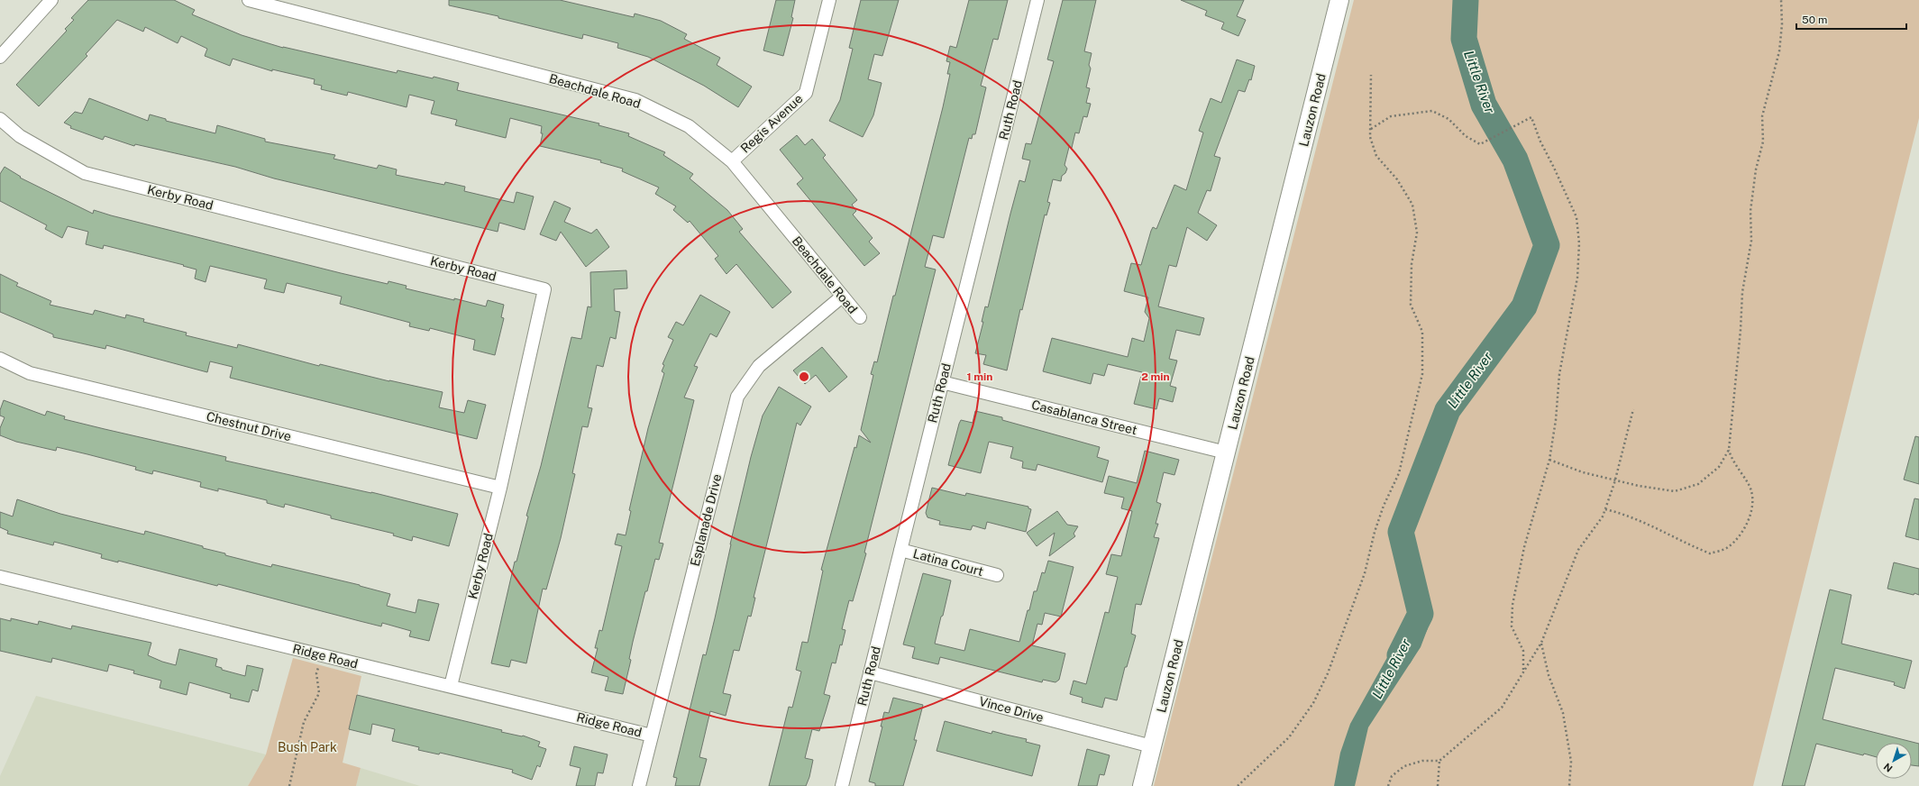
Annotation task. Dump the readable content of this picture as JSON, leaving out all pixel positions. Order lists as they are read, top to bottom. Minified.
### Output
{"streets":{"street":["Beachdale Road","Ruth Road","Lauzon Road","Regis Avenue","Kerby Road","Casablanca Street","Chestnut Drive","Esplanade Drive","Latina Court","Ridge Road","Vince Drive"]},"crossings":[["Beachdale Road","Regis Avenue"],["Beachdale Road","Esplanade Drive"],["Ruth Road","Casablanca Street"],["Ruth Road","Latina Court"],["Ruth Road","Vince Drive"],["Lauzon Road","Casablanca Street"],["Lauzon Road","Vince Drive"],["Kerby Road","Chestnut Drive"],["Kerby Road","Ridge Road"],["Esplanade Drive","Ridge Road"]],"water":["Little River"],"parks":["Bush Park"],"scale_bar":"50 m","north":"bottom left","rings":["1 min","2 min"]}
